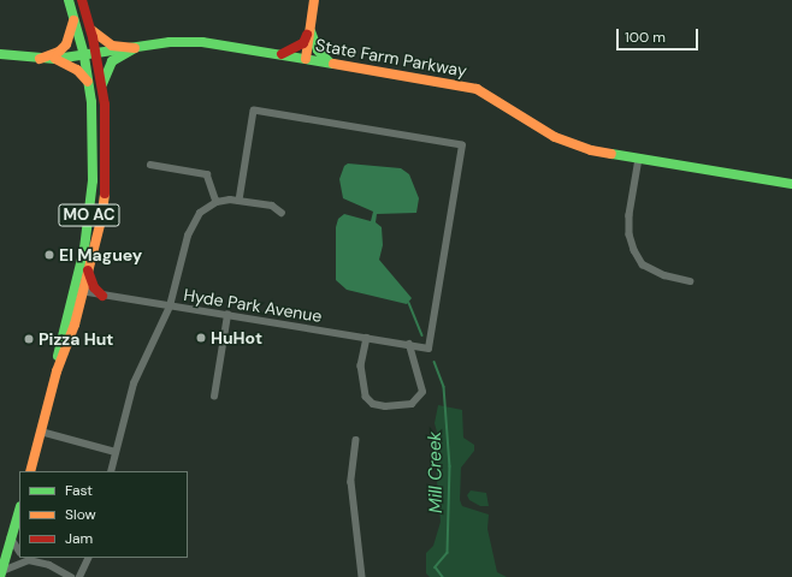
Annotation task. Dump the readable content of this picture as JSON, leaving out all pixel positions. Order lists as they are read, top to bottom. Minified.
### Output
{"streets":{"main road":["State Farm Parkway","MO AC"],"street":["Hyde Park Avenue"]},"crossings":[["State Farm Parkway","MO AC"],["MO AC","Hyde Park Avenue"]],"water":["Mill Creek"],"places":["El Maguey","HuHot","Pizza Hut"],"legend":["Fast","Slow","Jam"],"scale_bar":"100 m"}
